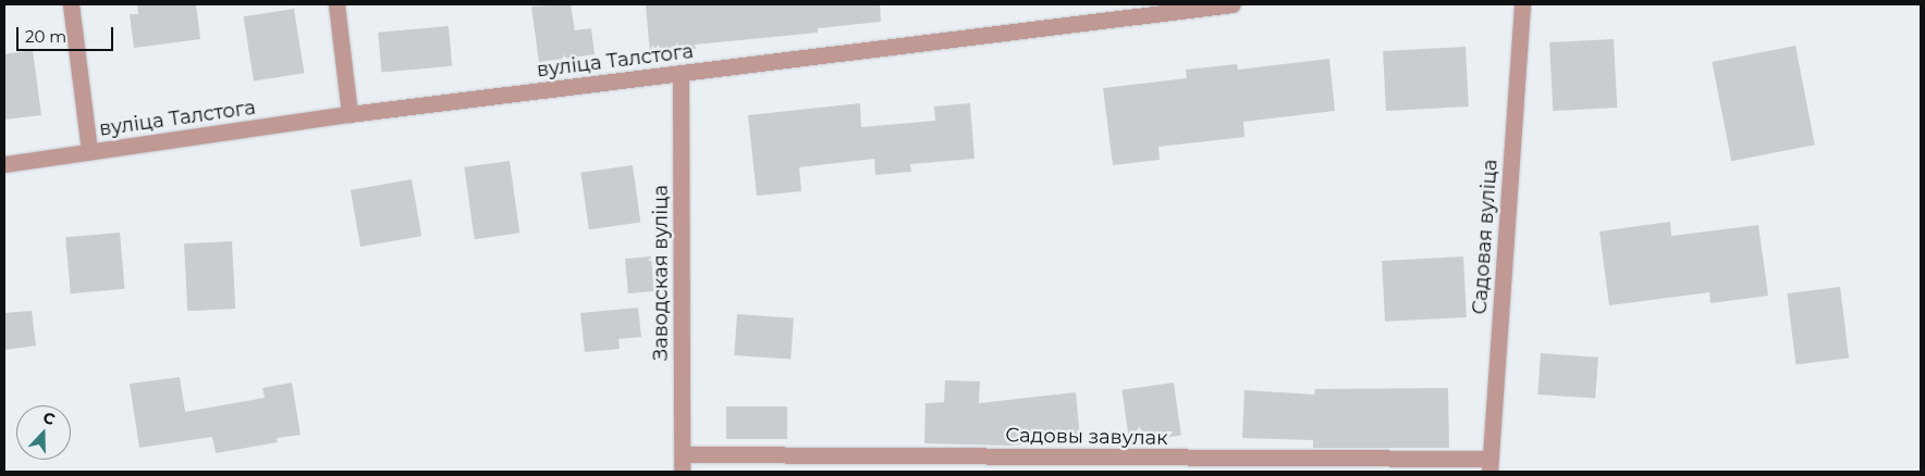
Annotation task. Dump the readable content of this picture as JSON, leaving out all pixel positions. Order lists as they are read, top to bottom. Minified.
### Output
{"streets":{"street":["вуліца Талстога","Садовая вуліца","Заводская вуліца","Садовы завулак"]},"crossings":[["вуліца Талстога","Заводская вуліца"],["Садовая вуліца","Садовы завулак"],["Заводская вуліца","Садовы завулак"]],"scale_bar":"20 m","north":"top"}
